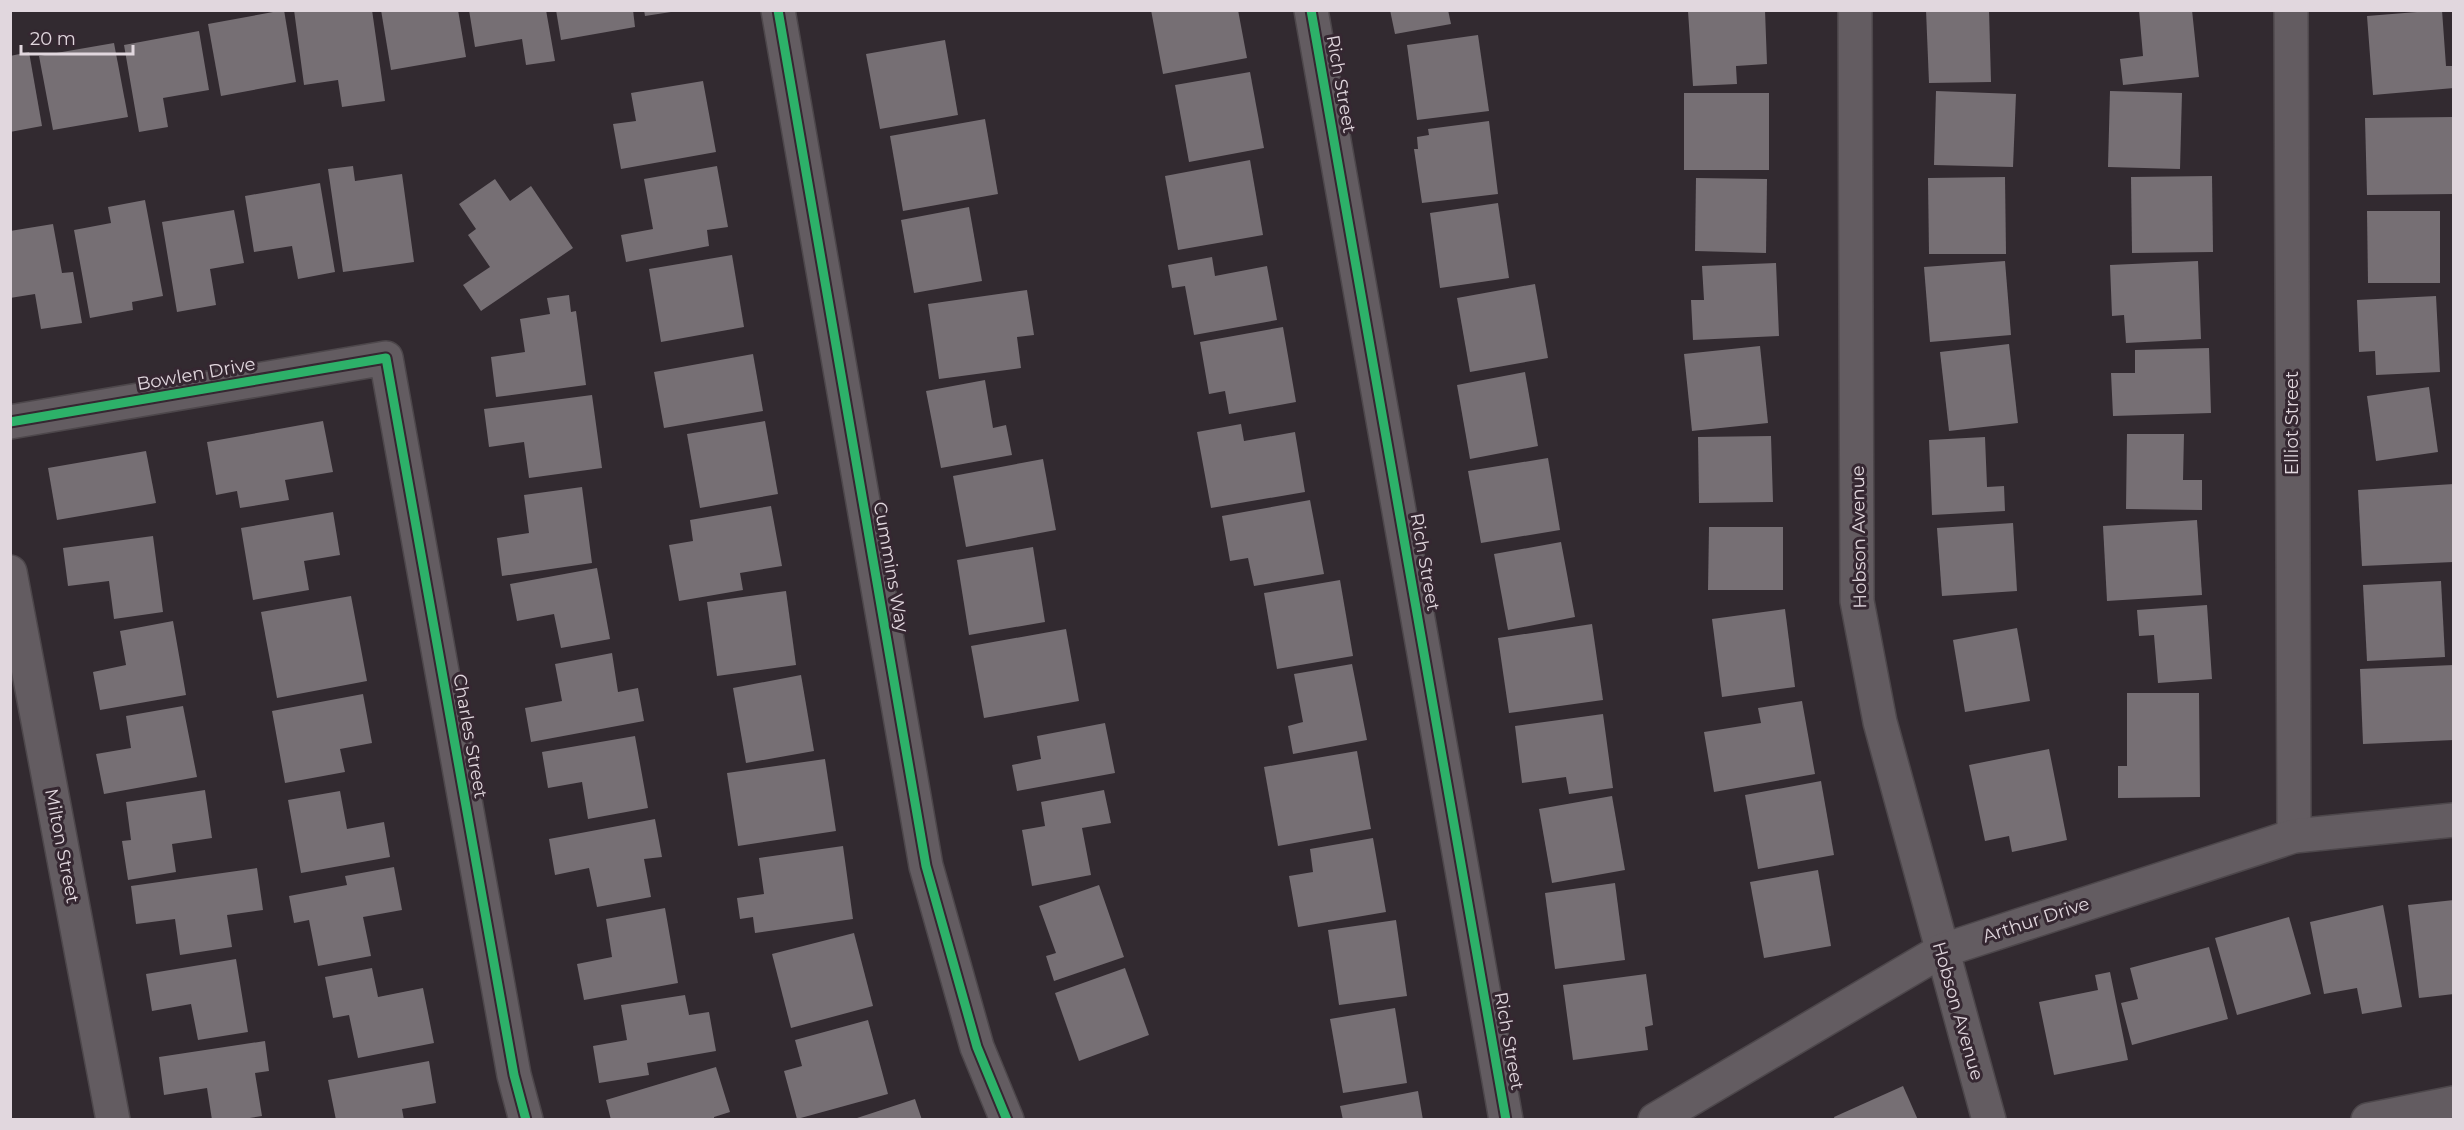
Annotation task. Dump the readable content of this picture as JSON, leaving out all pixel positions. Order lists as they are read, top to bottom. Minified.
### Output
{"streets":{"street":["Rich Street","Bowlen Drive","Elliot Street","Hobson Avenue","Cummins Way","Charles Street","Milton Street","Arthur Drive"]},"crossings":[["Bowlen Drive","Charles Street"],["Elliot Street","Arthur Drive"],["Hobson Avenue","Arthur Drive"]],"scale_bar":"20 m"}
